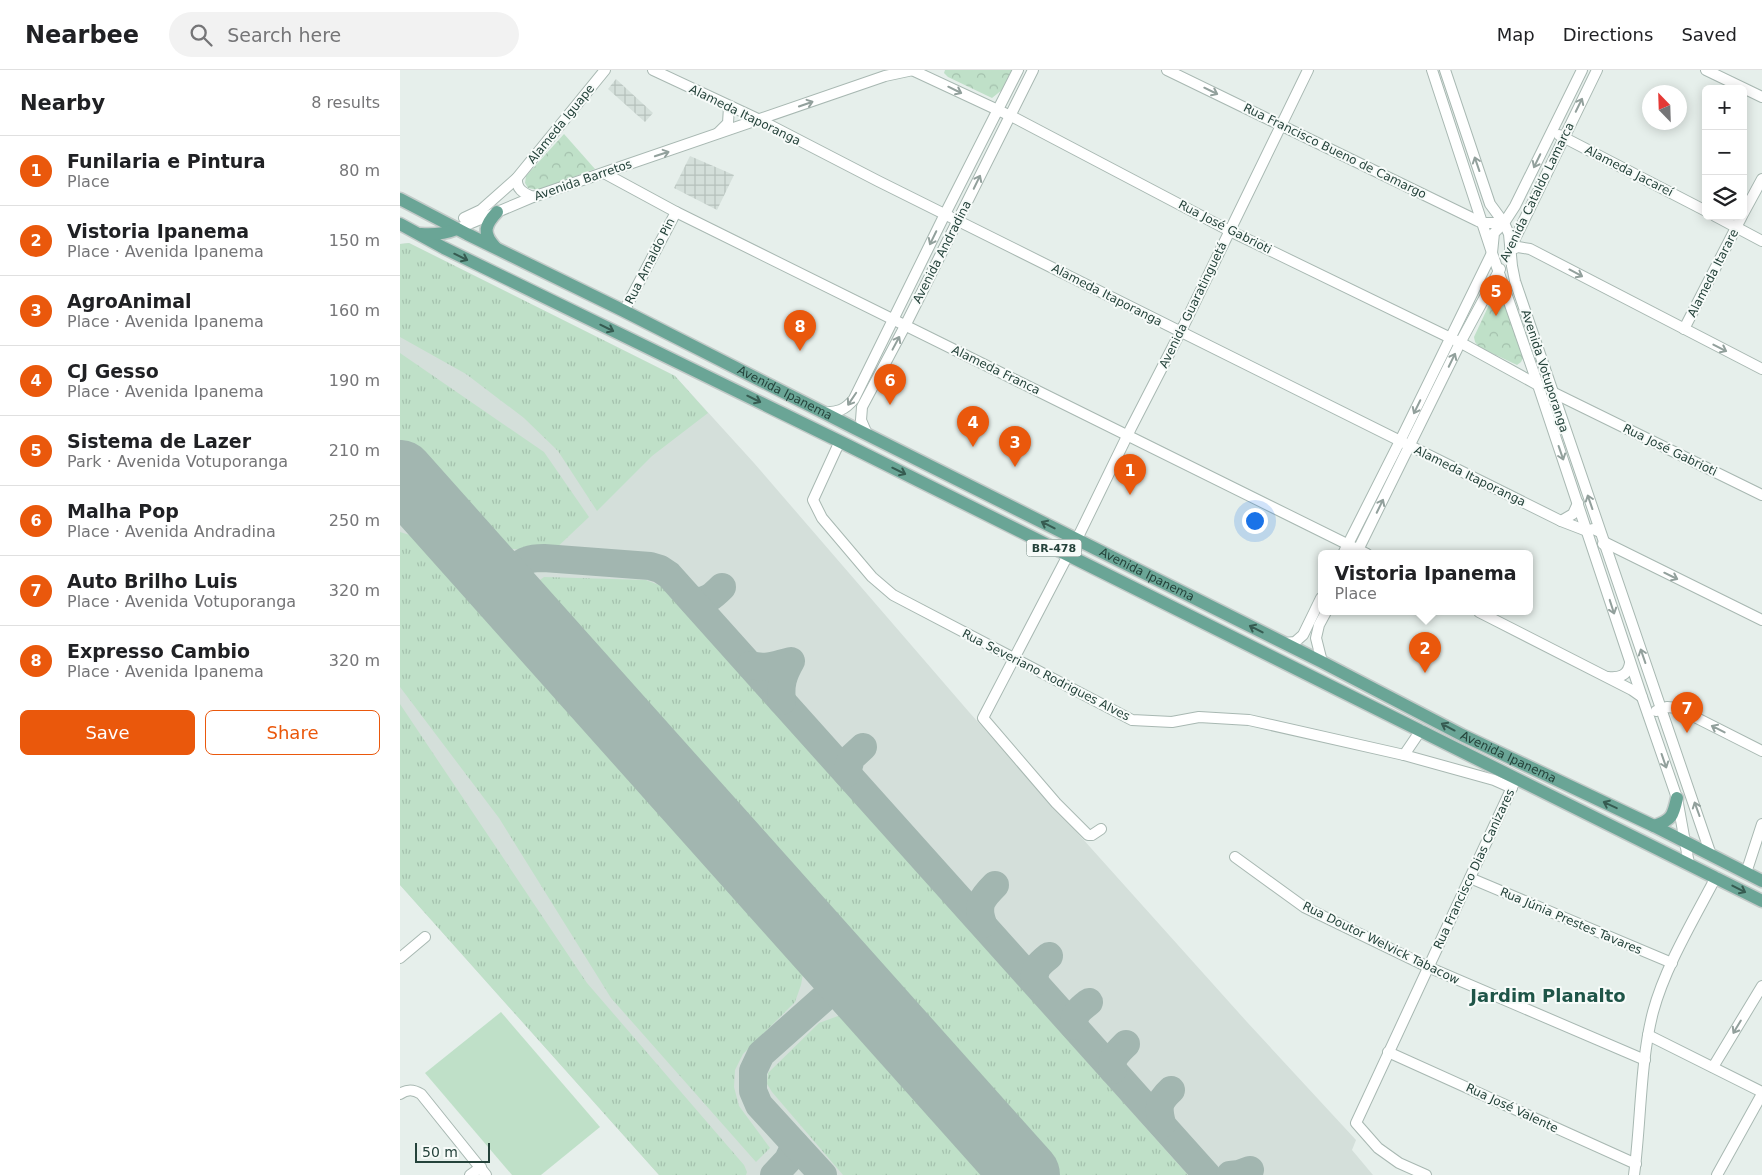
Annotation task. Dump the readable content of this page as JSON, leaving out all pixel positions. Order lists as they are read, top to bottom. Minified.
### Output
{"streets":{"main road":["Avenida Ipanema","BR-478"],"street":["Alameda Itaporanga","Alameda Iguape","Rua Francisco Bueno de Camargo","Alameda Jacareí","Avenida Barretos","Avenida Cataldo Lamarca","Rua José Gabrioti","Avenida Andradina","Rua Arnaldo Pin","Alameda Itarare","Avenida Guaratinguetá","Alameda Franca","Avenida Votuporanga","Rua Severiano Rodrigues Alves","Rua Francisco Dias Canizares","Rua Júnia Prestes Tavares","Rua Doutor Welvick Tabacow","Rua José Valente"]},"crossings":[["Alameda Itaporanga","Avenida Barretos"],["Alameda Itaporanga","Avenida Cataldo Lamarca"],["Alameda Itaporanga","Avenida Andradina"],["Alameda Itaporanga","Avenida Guaratinguetá"],["Alameda Itaporanga","Avenida Votuporanga"],["Alameda Iguape","Avenida Barretos"],["Alameda Iguape","Avenida Ipanema"],["Rua Francisco Bueno de Camargo","Avenida Cataldo Lamarca"],["Rua Francisco Bueno de Camargo","Avenida Guaratinguetá"],["Rua Francisco Bueno de Camargo","Avenida Votuporanga"],["Alameda Jacareí","Avenida Cataldo Lamarca"],["Avenida Barretos","Rua José Gabrioti"],["Avenida Barretos","Alameda Franca"],["Avenida Barretos","Avenida Ipanema"],["Avenida Cataldo Lamarca","Rua José Gabrioti"],["Avenida Cataldo Lamarca","Alameda Franca"],["Avenida Cataldo Lamarca","Avenida Votuporanga"],["Rua José Gabrioti","Avenida Andradina"],["Rua José Gabrioti","Avenida Guaratinguetá"],["Rua José Gabrioti","Avenida Votuporanga"],["Avenida Andradina","Alameda Franca"],["Avenida Andradina","Avenida Ipanema"],["Rua Arnaldo Pin","Alameda Franca"],["Rua Arnaldo Pin","Avenida Ipanema"],["Avenida Guaratinguetá","Alameda Franca"],["Avenida Guaratinguetá","Avenida Ipanema"],["Avenida Votuporanga","Avenida Ipanema"],["Avenida Ipanema","Rua Severiano Rodrigues Alves"],["Avenida Ipanema","Rua Francisco Dias Canizares"],["Rua Severiano Rodrigues Alves","Rua Francisco Dias Canizares"],["Rua Francisco Dias Canizares","Rua Júnia Prestes Tavares"],["Rua Francisco Dias Canizares","Rua Doutor Welvick Tabacow"],["Rua Francisco Dias Canizares","Rua José Valente"]],"one_way":["Avenida Barretos"],"districts":["Jardim Planalto"],"scale_bar":"50 m","north":"top left","page":{"header":"Nearbee","search":"Search here","nav":["Map","Directions","Saved"],"heading":["Nearby","8 results"],"map_buttons":["+","−"],"list":[{"mark":"1","name":"Funilaria e Pintura","note":"Place","value":"80 m"},{"mark":"2","name":"Vistoria Ipanema","note":"Place · Avenida Ipanema","value":"150 m"},{"mark":"3","name":"AgroAnimal","note":"Place · Avenida Ipanema","value":"160 m"},{"mark":"4","name":"CJ Gesso","note":"Place · Avenida Ipanema","value":"190 m"},{"mark":"5","name":"Sistema de Lazer","note":"Park · Avenida Votuporanga","value":"210 m"},{"mark":"6","name":"Malha Pop","note":"Place · Avenida Andradina","value":"250 m"},{"mark":"7","name":"Auto Brilho Luis","note":"Place · Avenida Votuporanga","value":"320 m"},{"mark":"8","name":"Expresso Cambio","note":"Place · Avenida Ipanema","value":"320 m"}],"pins":["5","8","6","4","3","1","2","7"],"popup":["Vistoria Ipanema","Place"],"buttons":["Save","Share"],"scale":"50 m"}}
